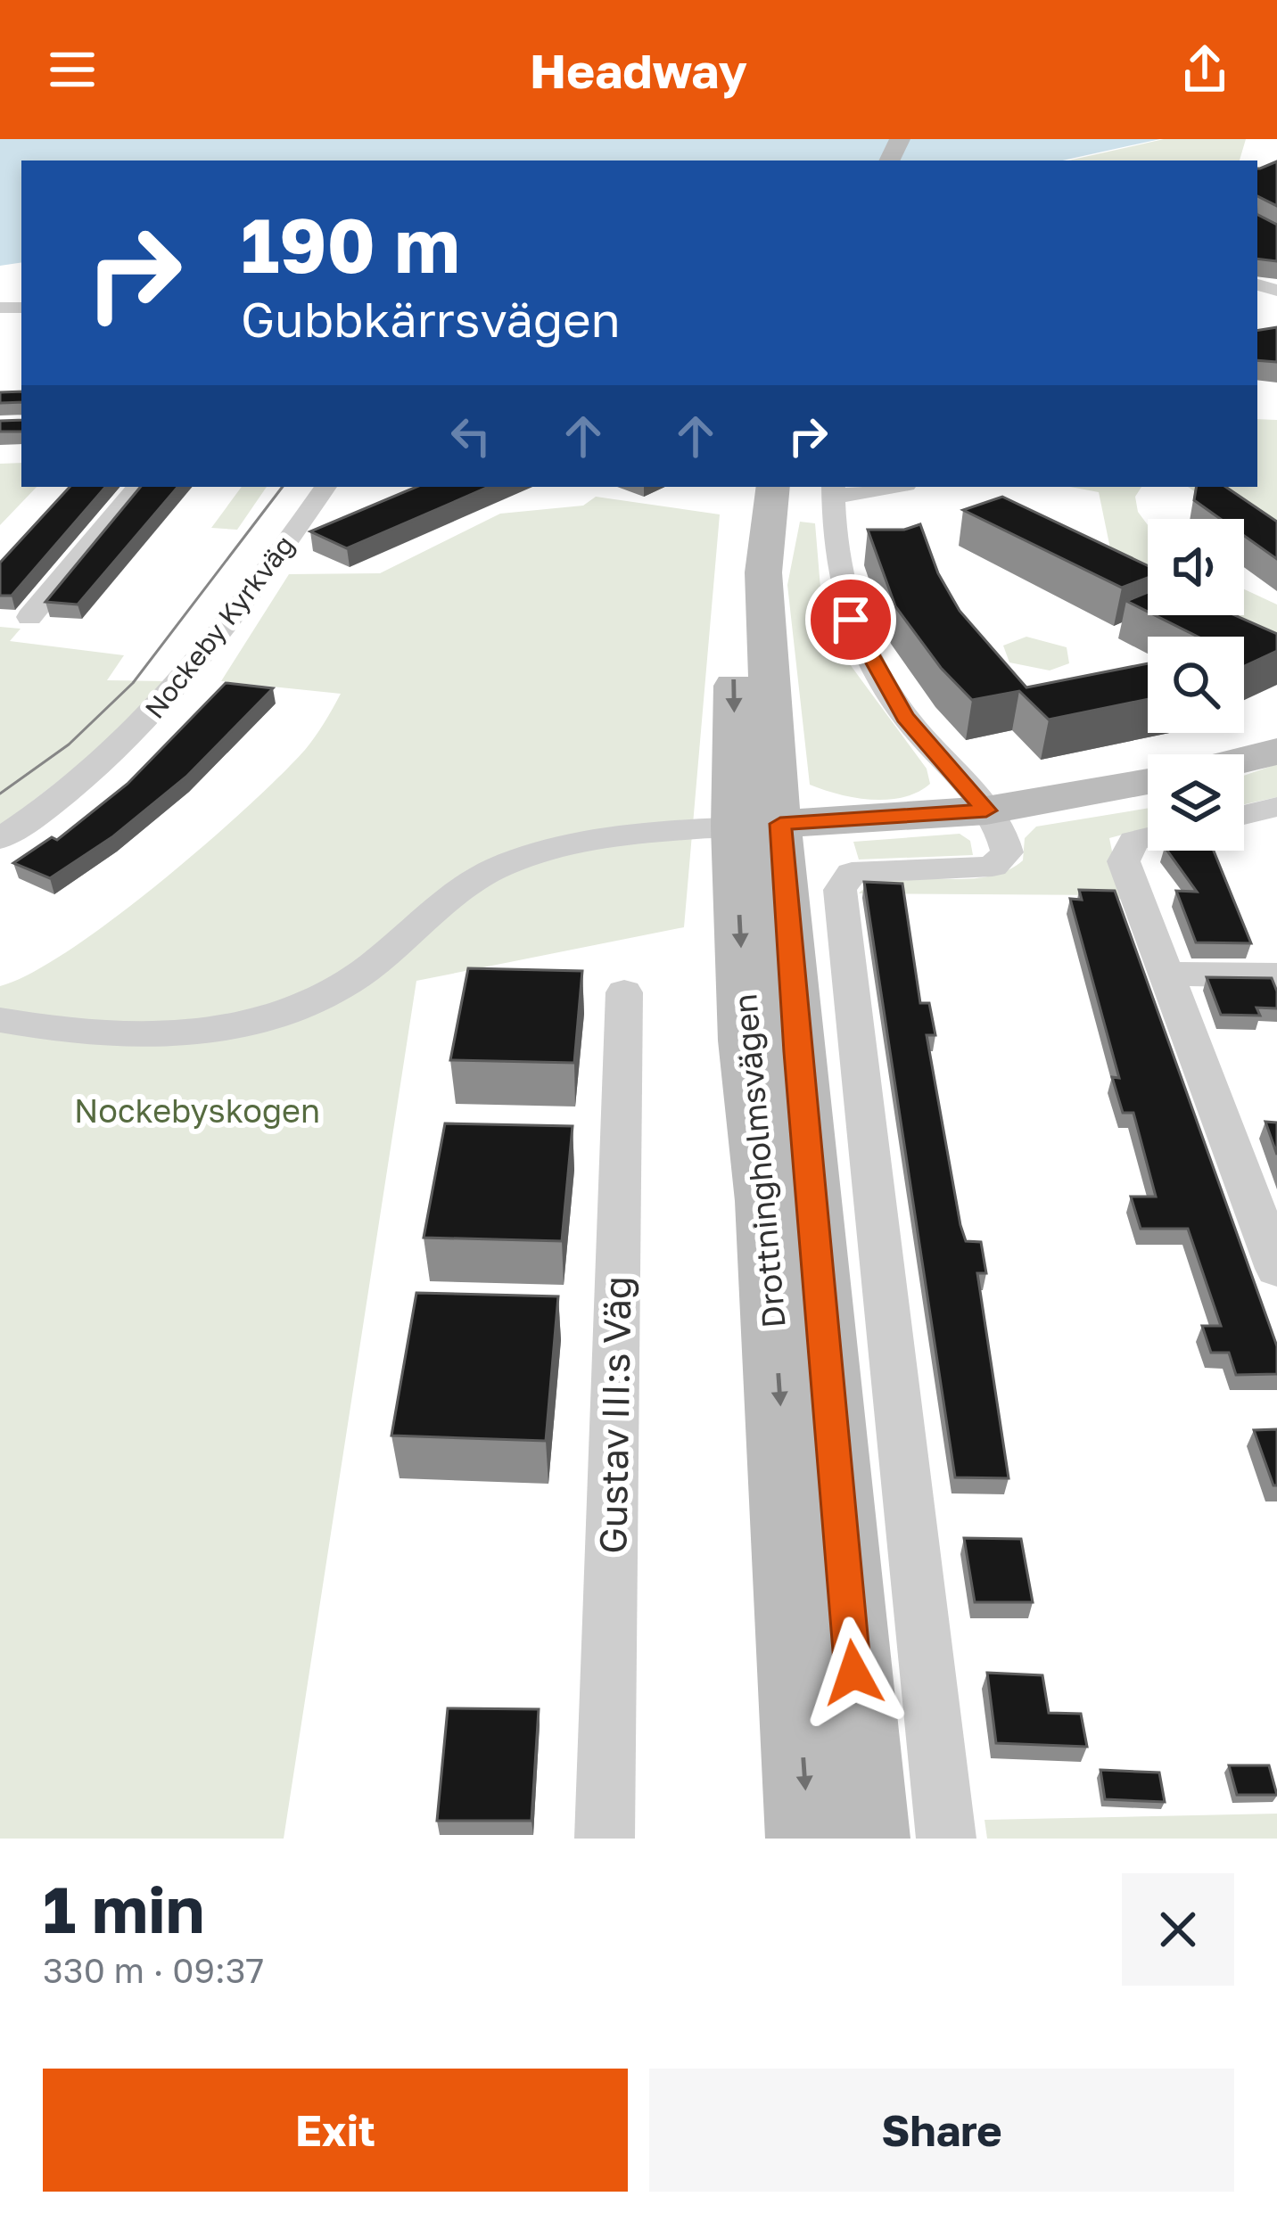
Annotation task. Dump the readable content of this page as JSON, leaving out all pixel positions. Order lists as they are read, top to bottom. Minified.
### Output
{"streets":{"main road":["Drottningholmsvägen"],"street":["Nockeby Kyrkväg","Gustav III:s Väg"]},"parks":["Nockebyskogen"],"page":{"header":"Headway","turn":["190 m","Gubbkärrsvägen"],"heading":["1 min","330 m · 09:37"],"buttons":["Exit","Share"]}}
